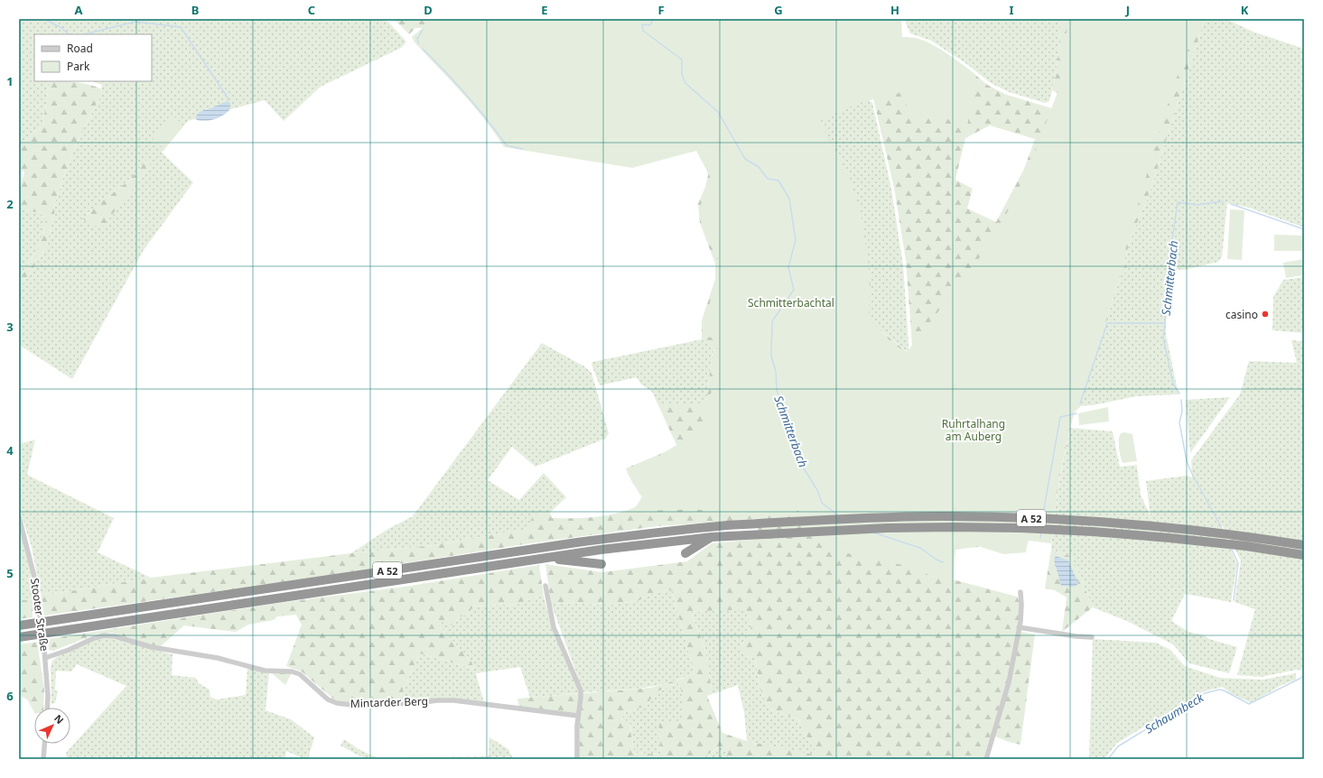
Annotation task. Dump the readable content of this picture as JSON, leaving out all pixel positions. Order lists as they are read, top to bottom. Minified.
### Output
{"streets":{"highway":["A 52"],"street":["Stooter Straße","Mintarder Berg"]},"crossings":[["Stooter Straße","Mintarder Berg"]],"water":["Schmitterbach","Schaumbeck"],"parks":["Schmitterbachtal","Ruhrtalhang am Auberg"],"places":["casino"],"legend":["Road","Park"],"north":"top right","grid":{"columns":["A","B","C","D","E","F","G","H","I","J","K"],"rows":["1","2","3","4","5","6"]}}
